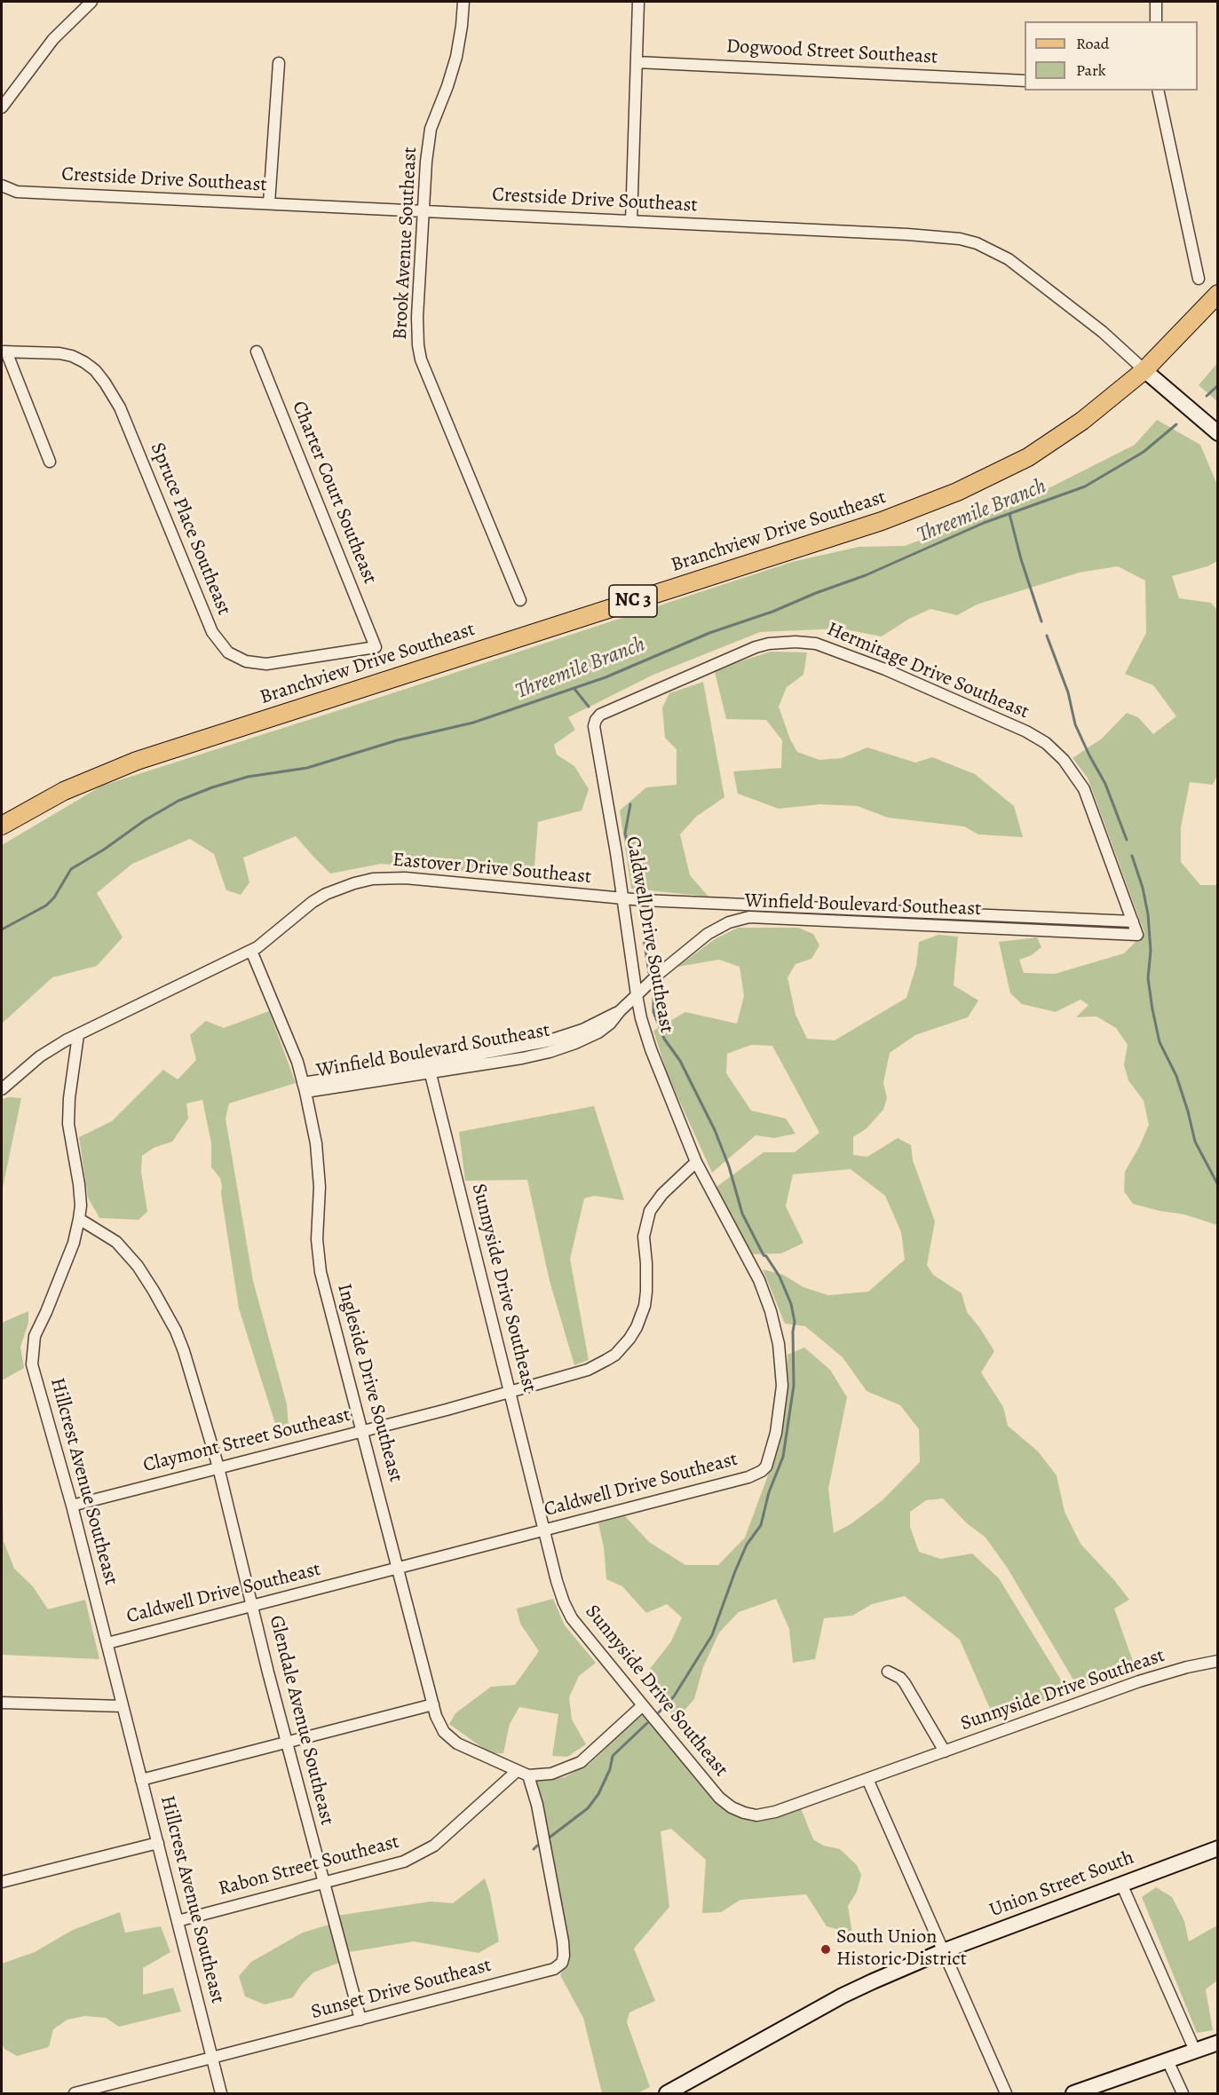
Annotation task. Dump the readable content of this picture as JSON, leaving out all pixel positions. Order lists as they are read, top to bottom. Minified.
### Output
{"streets":{"main road":["Branchview Drive Southeast","NC 3","Union Street South"],"street":["Dogwood Street Southeast","Crestside Drive Southeast","Brook Avenue Southeast","Charter Court Southeast","Spruce Place Southeast","Hermitage Drive Southeast","Eastover Drive Southeast","Winfield Boulevard Southeast","Caldwell Drive Southeast","Sunnyside Drive Southeast","Ingleside Drive Southeast","Claymont Street Southeast","Hillcrest Avenue Southeast","Glendale Avenue Southeast","Rabon Street Southeast","Sunset Drive Southeast"]},"crossings":[["Crestside Drive Southeast","Brook Avenue Southeast"],["Crestside Drive Southeast","Branchview Drive Southeast"],["Charter Court Southeast","Spruce Place Southeast"],["Hermitage Drive Southeast","Winfield Boulevard Southeast"],["Hermitage Drive Southeast","Caldwell Drive Southeast"],["Eastover Drive Southeast","Winfield Boulevard Southeast"],["Eastover Drive Southeast","Caldwell Drive Southeast"],["Eastover Drive Southeast","Ingleside Drive Southeast"],["Eastover Drive Southeast","Hillcrest Avenue Southeast"],["Winfield Boulevard Southeast","Caldwell Drive Southeast"],["Winfield Boulevard Southeast","Sunnyside Drive Southeast"],["Winfield Boulevard Southeast","Ingleside Drive Southeast"],["Caldwell Drive Southeast","Sunnyside Drive Southeast"],["Caldwell Drive Southeast","Ingleside Drive Southeast"],["Caldwell Drive Southeast","Claymont Street Southeast"],["Caldwell Drive Southeast","Hillcrest Avenue Southeast"],["Caldwell Drive Southeast","Glendale Avenue Southeast"],["Sunnyside Drive Southeast","Ingleside Drive Southeast"],["Sunnyside Drive Southeast","Claymont Street Southeast"],["Ingleside Drive Southeast","Claymont Street Southeast"],["Ingleside Drive Southeast","Rabon Street Southeast"],["Ingleside Drive Southeast","Sunset Drive Southeast"],["Claymont Street Southeast","Hillcrest Avenue Southeast"],["Claymont Street Southeast","Glendale Avenue Southeast"],["Hillcrest Avenue Southeast","Glendale Avenue Southeast"],["Hillcrest Avenue Southeast","Rabon Street Southeast"],["Hillcrest Avenue Southeast","Sunset Drive Southeast"],["Glendale Avenue Southeast","Rabon Street Southeast"],["Glendale Avenue Southeast","Sunset Drive Southeast"]],"water":["Threemile Branch"],"places":["South Union Historic District"],"legend":["Road","Park"]}
